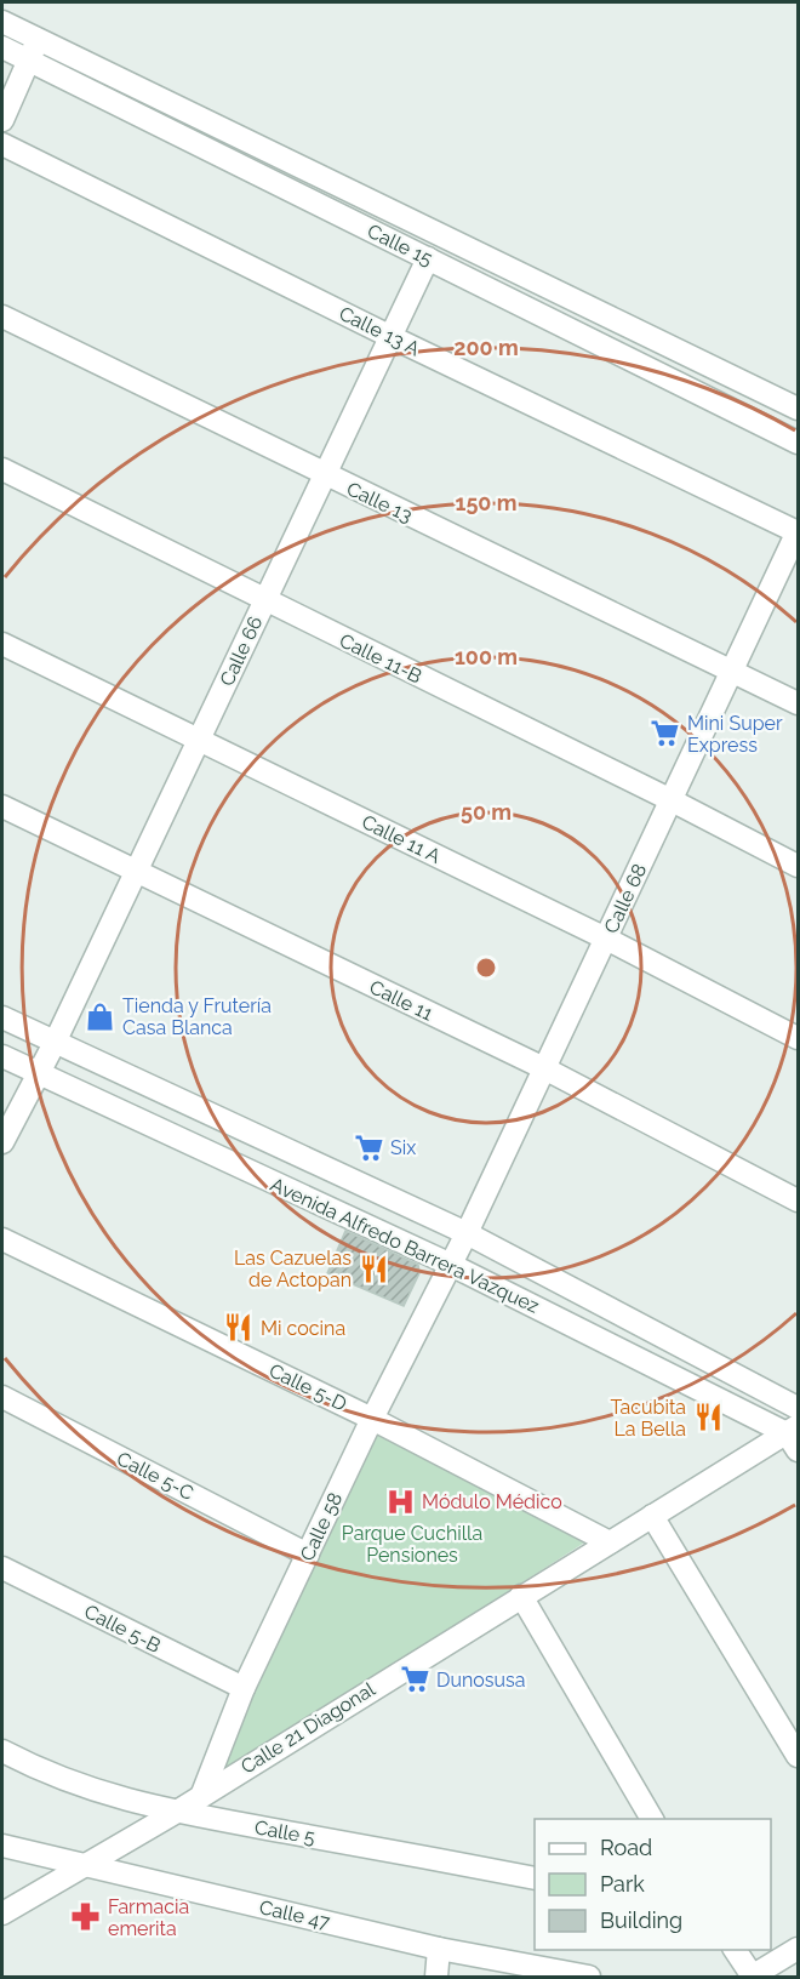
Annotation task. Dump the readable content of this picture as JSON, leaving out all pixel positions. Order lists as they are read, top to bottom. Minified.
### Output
{"streets":{"street":["Calle 15","Calle 13 A","Calle 13","Calle 66","Calle 11-B","Calle 11 A","Calle 68","Calle 11","Avenida Alfredo Barrera Vazquez","Calle 5-D","Calle 5-C","Calle 58","Calle 5-B","Calle 21 Diagonal","Calle 5","Calle 47"]},"crossings":[["Calle 15","Calle 66"],["Calle 13 A","Calle 66"],["Calle 13 A","Calle 68"],["Calle 13","Calle 66"],["Calle 13","Calle 68"],["Calle 66","Calle 11-B"],["Calle 66","Calle 11 A"],["Calle 66","Calle 11"],["Calle 66","Avenida Alfredo Barrera Vazquez"],["Calle 11-B","Calle 68"],["Calle 11 A","Calle 68"],["Calle 68","Calle 11"],["Calle 68","Avenida Alfredo Barrera Vazquez"],["Calle 68","Calle 58"],["Avenida Alfredo Barrera Vazquez","Calle 58"],["Avenida Alfredo Barrera Vazquez","Calle 21 Diagonal"],["Calle 5-D","Calle 58"],["Calle 5-D","Calle 21 Diagonal"],["Calle 5-C","Calle 58"],["Calle 58","Calle 5-B"],["Calle 58","Calle 21 Diagonal"],["Calle 21 Diagonal","Calle 5"],["Calle 21 Diagonal","Calle 47"]],"parks":["Parque Cuchilla Pensiones"],"places":{"supermarket":["Mini Super Express","Six","Dunosusa"],"shop":["Tienda y Frutería Casa Blanca"],"restaurant":["Las Cazuelas de Actopan","Mi cocina","Tacubita La Bella"],"hospital":["Módulo Médico"],"pharmacy":["Farmacia emerita"]},"legend":["Road","Park","Building"],"rings":["200 m","150 m","100 m","50 m"]}
